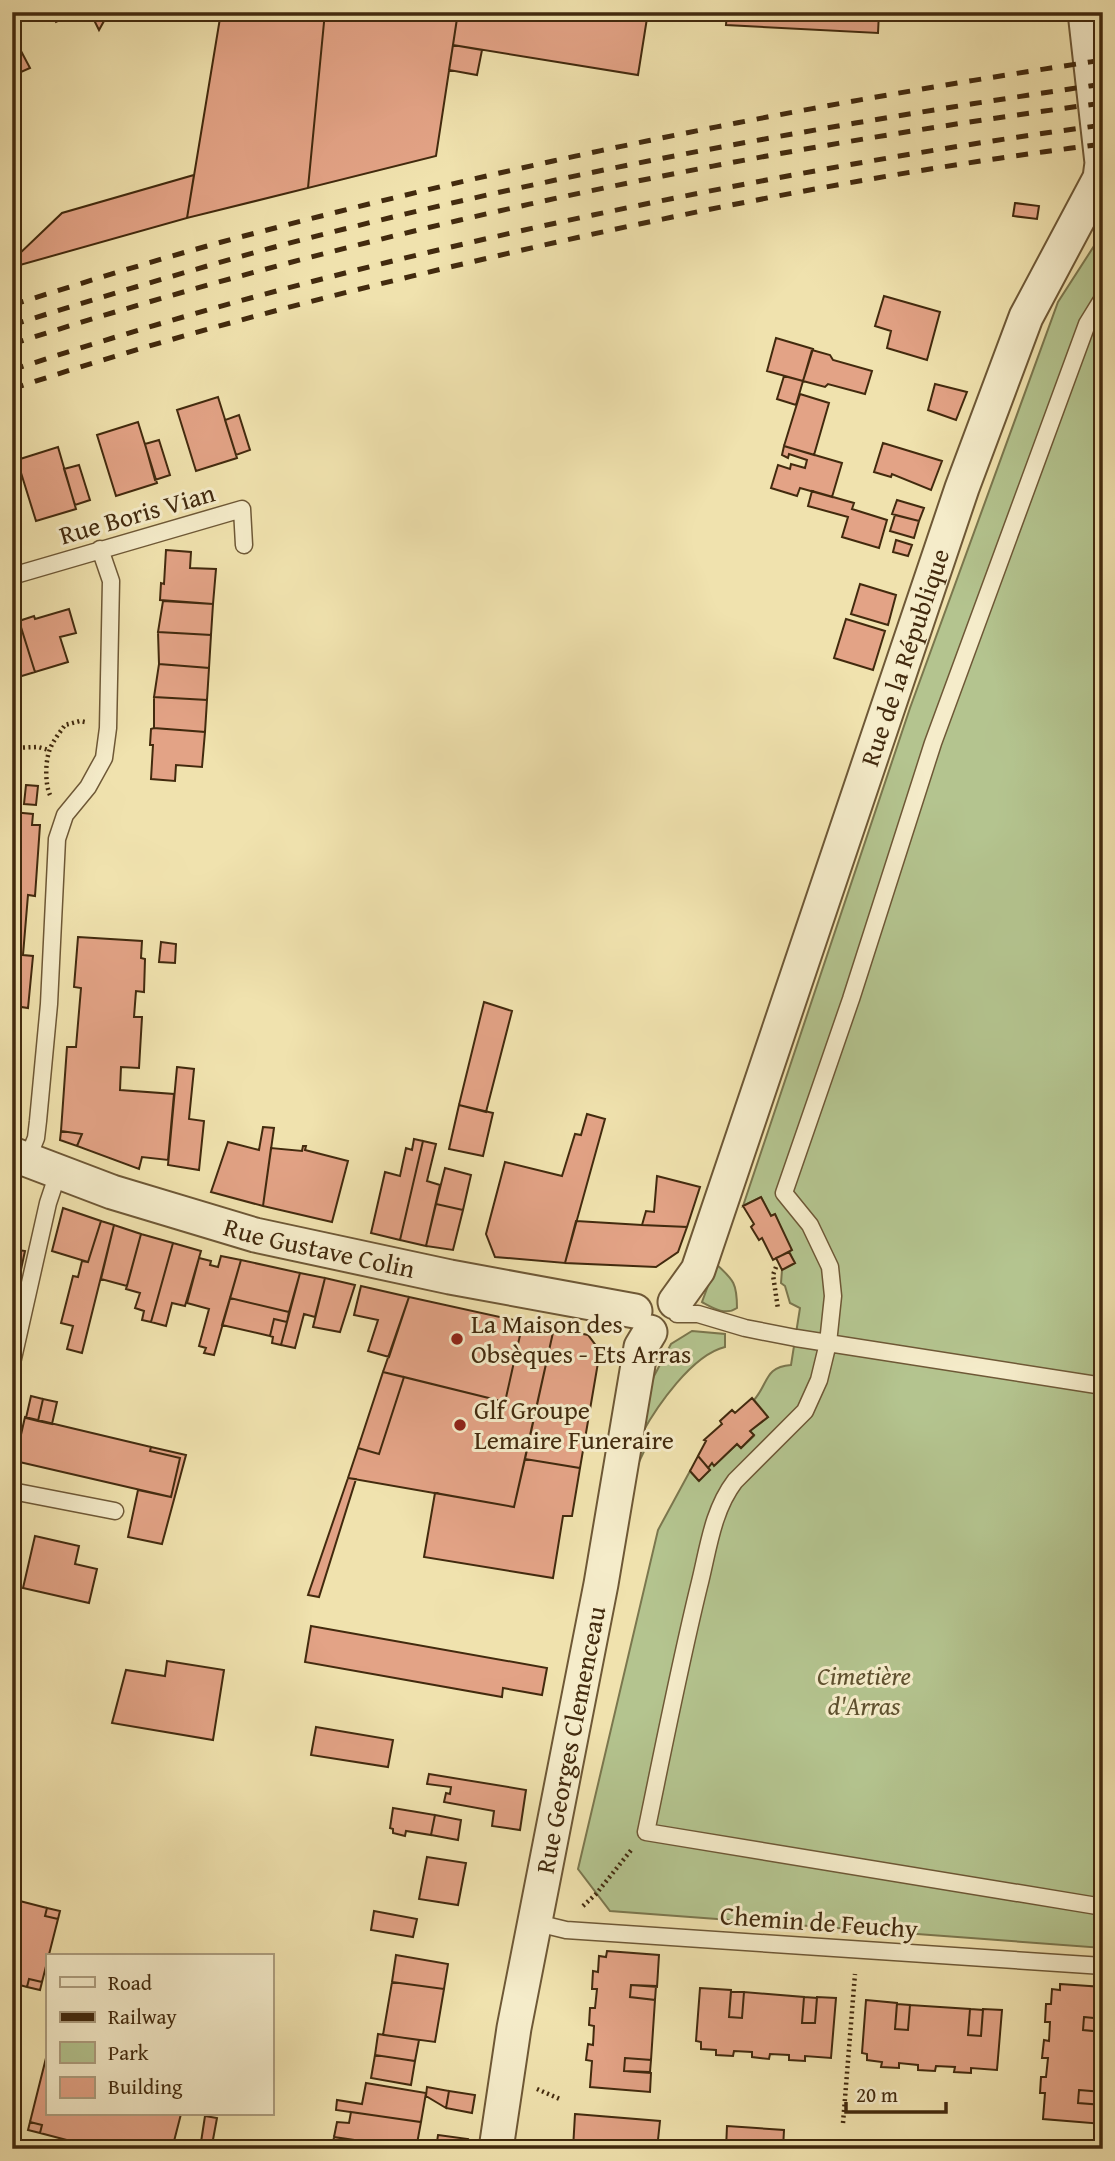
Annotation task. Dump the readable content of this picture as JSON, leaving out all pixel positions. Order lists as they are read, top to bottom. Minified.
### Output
{"streets":{"street":["Rue de la République","Rue Gustave Colin","Rue Georges Clemenceau"],"lane":["Rue Boris Vian","Chemin de Feuchy"]},"crossings":[["Rue de la République","Rue Gustave Colin"],["Rue de la République","Rue Georges Clemenceau"],["Rue Gustave Colin","Rue Georges Clemenceau"],["Rue Georges Clemenceau","Chemin de Feuchy"]],"parks":["Cimetière d'Arras"],"places":["La Maison des Obsèques - Ets Arras","Glf Groupe Lemaire Funeraire"],"legend":["Road","Railway","Park","Building"],"scale_bar":"20 m"}
